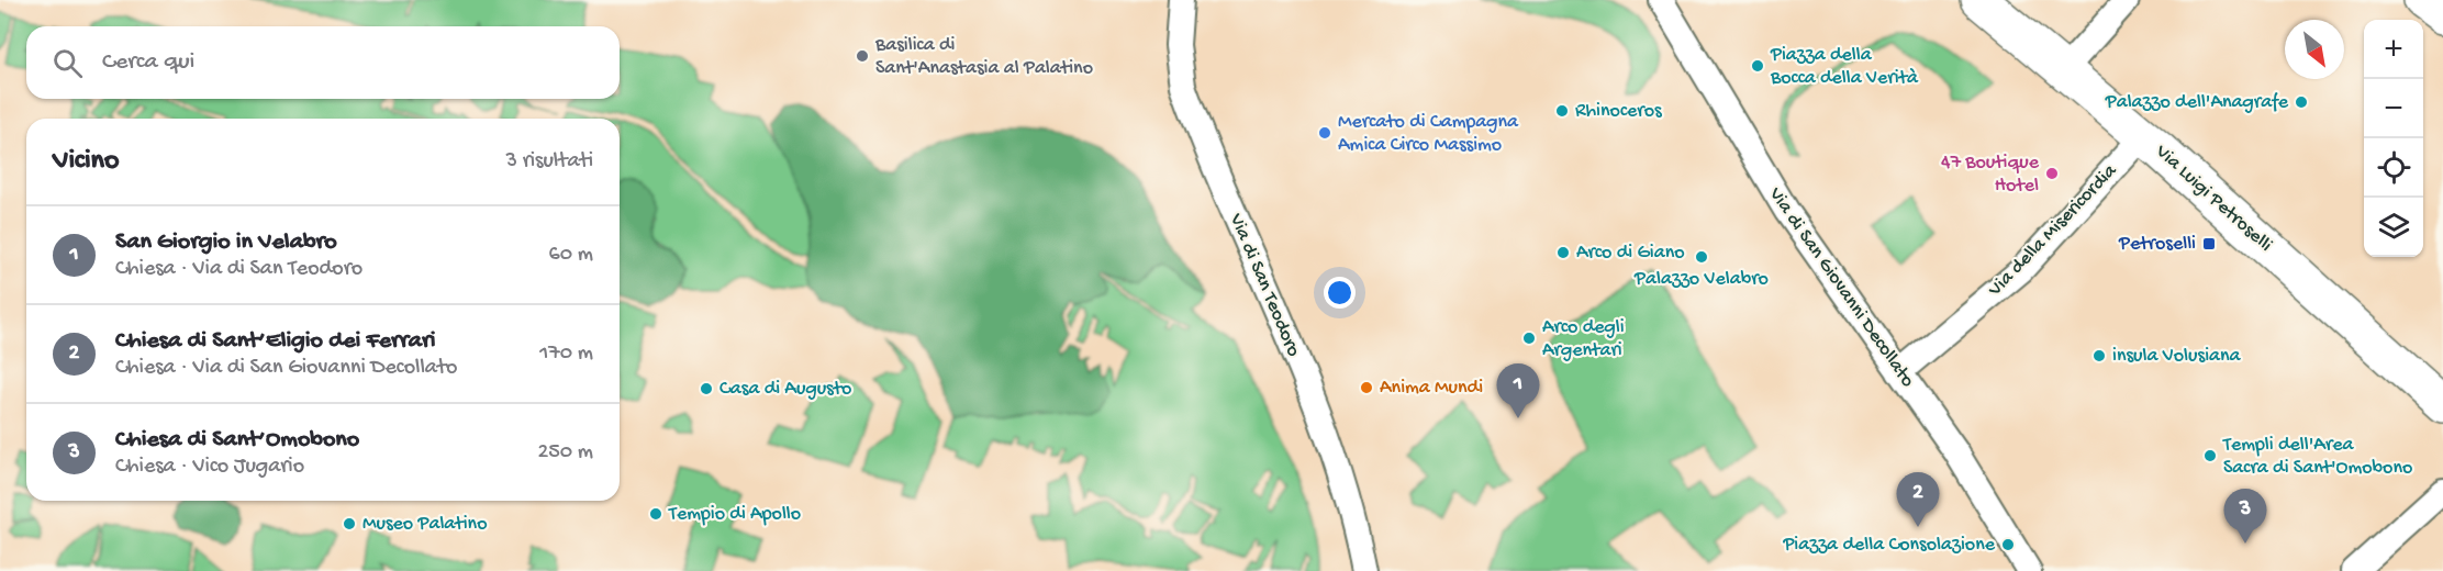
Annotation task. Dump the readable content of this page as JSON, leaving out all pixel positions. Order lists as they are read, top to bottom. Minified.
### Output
{"streets":{"main road":["Via Luigi Petroselli"],"street":["Via della Misericordia","Via di San Teodoro","Via di San Giovanni Decollato"]},"crossings":[["Via Luigi Petroselli","Via della Misericordia"],["Via della Misericordia","Via di San Giovanni Decollato"]],"places":{"other":["Basilica di Sant'Anastasia al Palatino","Piazza della Bocca della Verità","Palazzo dell'Anagrafe","Rhinoceros","Mercato di Campagna Amica Circo Massimo","47 Boutique Hotel","Arco di Giano","Palazzo Velabro","Arco degli Argentari","insula Volusiana","Anima Mundi","Casa di Augusto","Templi dell'Area Sacra di Sant'Omobono","Tempio di Apollo","Museo Palatino","Piazza della Consolazione"],"transit":["Petroselli"]},"north":"bottom right","page":{"map_buttons":["+","−"],"search":"Cerca qui","heading":["Vicino","3 risultati"],"list":[{"mark":"1","name":"San Giorgio in Velabro","note":"Chiesa · Via di San Teodoro","value":"60 m"},{"mark":"2","name":"Chiesa di Sant’Eligio dei Ferrari","note":"Chiesa · Via di San Giovanni Decollato","value":"170 m"},{"mark":"3","name":"Chiesa di Sant’Omobono","note":"Chiesa · Vico Jugario","value":"250 m"}],"pins":["1","2","3"]}}
